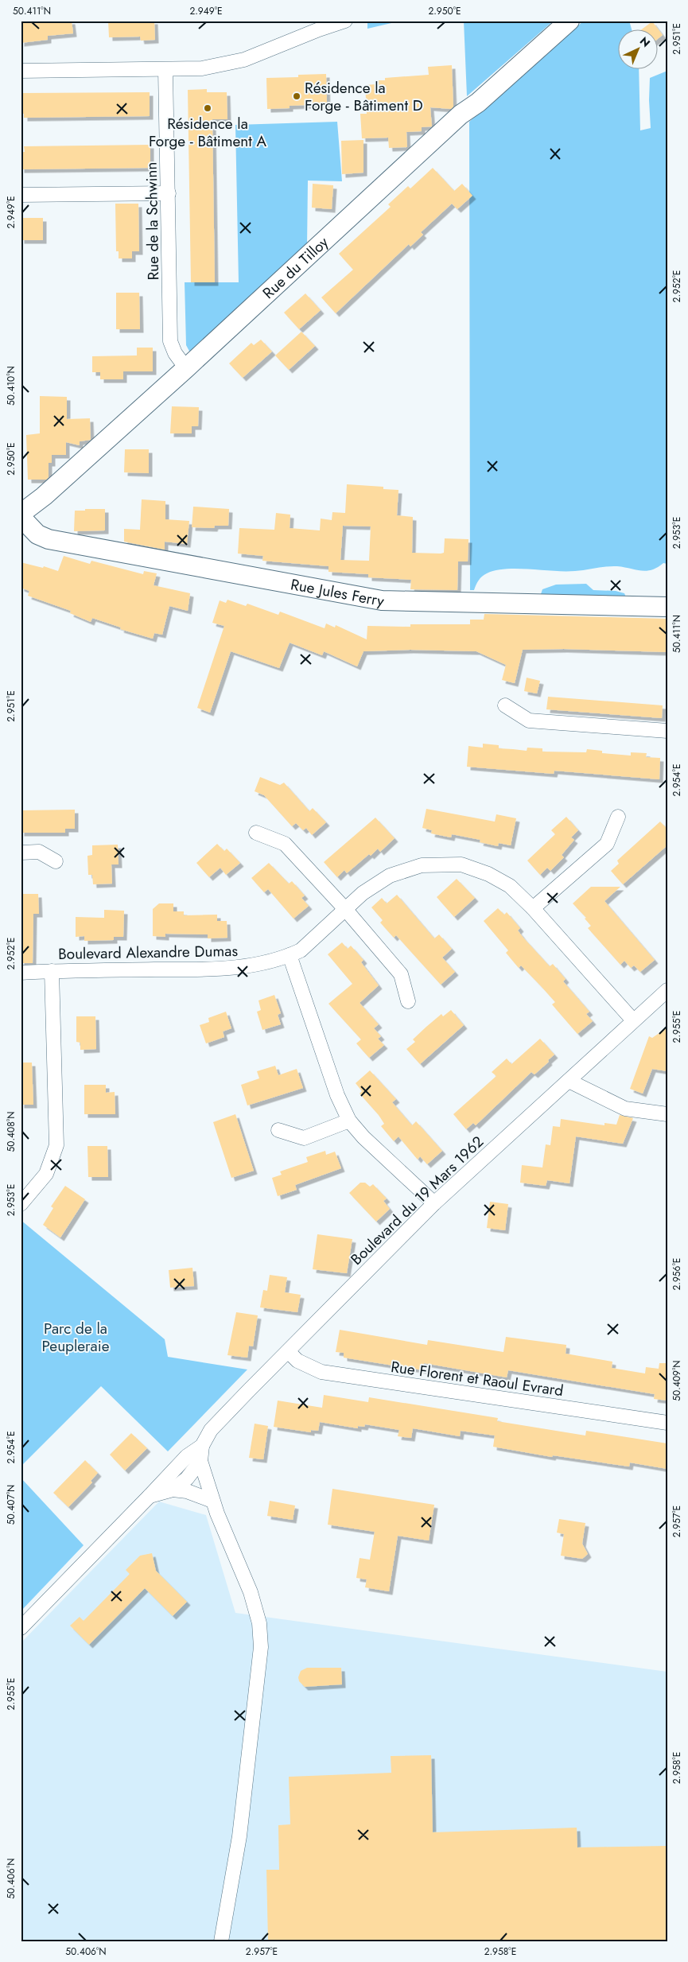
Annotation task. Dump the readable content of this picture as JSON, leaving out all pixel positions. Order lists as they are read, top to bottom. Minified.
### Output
{"streets":{"street":["Rue de la Schwinn","Rue du Tilloy","Rue Jules Ferry","Boulevard Alexandre Dumas","Boulevard du 19 Mars 1962","Rue Florent et Raoul Evrard"]},"crossings":[["Rue de la Schwinn","Rue du Tilloy"],["Boulevard Alexandre Dumas","Boulevard du 19 Mars 1962"],["Boulevard du 19 Mars 1962","Rue Florent et Raoul Evrard"]],"parks":["Parc de la Peupleraie"],"places":["Résidence la Forge - Bâtiment D","Résidence la Forge - Bâtiment A"],"north":"top right","coordinates":["50.411°N","2.949°E","2.950°E","2.951°E","2.952°E","50.410°N","2.953°E","2.954°E","2.955°E","50.408°N","2.956°E","50.409°N","50.407°N","2.957°E","2.958°E","50.406°N"]}
